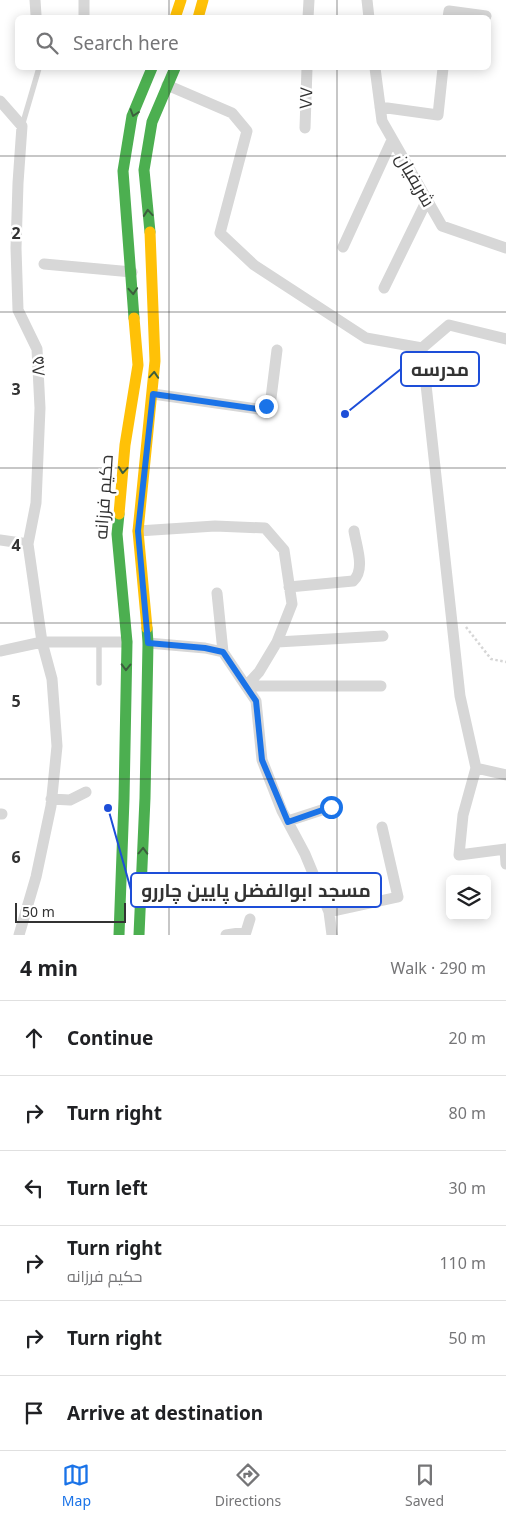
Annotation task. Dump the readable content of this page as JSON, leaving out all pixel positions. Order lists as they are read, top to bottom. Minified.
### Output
{"streets":{"street":["۷۷","شریفیان","۸۵","حکیم فرزانه"]},"places":["مدرسه","مسجد ابوالفضل پایین چاررو"],"scale_bar":"50 m","page":{"search":"Search here","scale":"50 m","heading":["4 min","Walk · 290 m"],"list":[["Continue","20 m"],["Turn right","80 m"],["Turn left","30 m"],["Turn right","حکیم فرزانه","110 m"],["Turn right","50 m"],"Arrive at destination"],"nav":["Map","Directions","Saved"]},"grid":{"rows":["2","3","4","5","6"]}}
